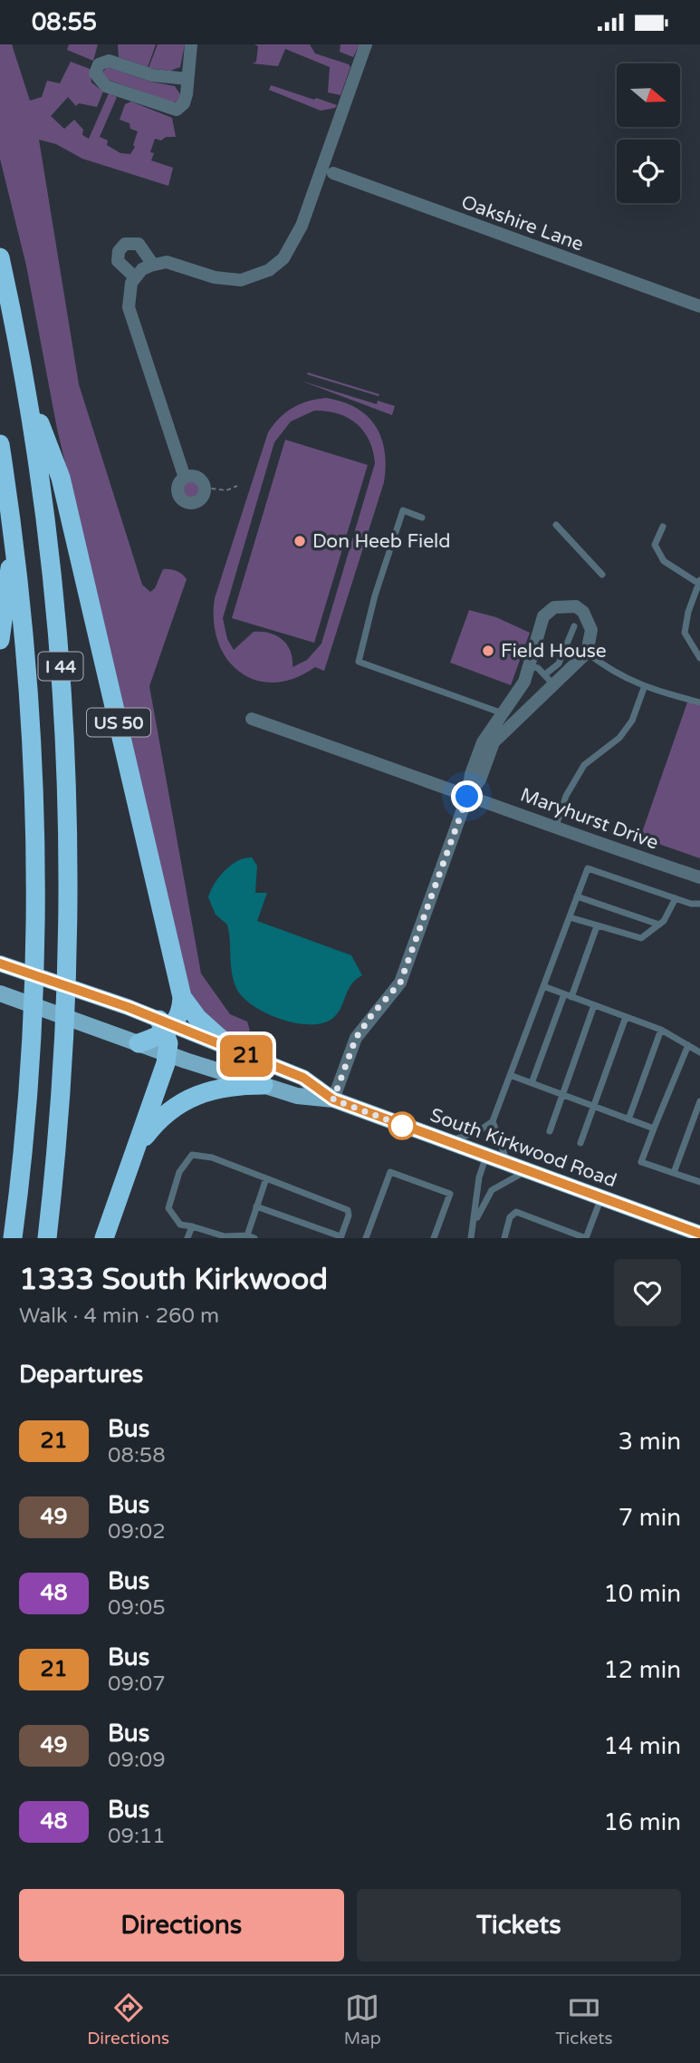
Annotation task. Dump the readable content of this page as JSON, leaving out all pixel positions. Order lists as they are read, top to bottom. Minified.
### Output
{"streets":{"highway":["I 44","US 50"],"main road":["South Kirkwood Road"],"street":["Oakshire Lane","Maryhurst Drive"]},"crossings":[["I 44","US 50"],["US 50","South Kirkwood Road"]],"places":["Don Heeb Field","Field House"],"lines":["bus line 21"],"north":"right","page":{"status":"08:55","on_map":"21","heading":[["1333 South Kirkwood","Walk · 4 min · 260 m"],"Departures"],"list":[{"mark":"21","name":"Bus","note":"08:58","value":"3 min"},{"mark":"49","name":"Bus","note":"09:02","value":"7 min"},{"mark":"48","name":"Bus","note":"09:05","value":"10 min"},{"mark":"21","name":"Bus","note":"09:07","value":"12 min"},{"mark":"49","name":"Bus","note":"09:09","value":"14 min"},{"mark":"48","name":"Bus","note":"09:11","value":"16 min"}],"buttons":["Directions","Tickets"],"tabs":["Directions","Map","Tickets"]}}
